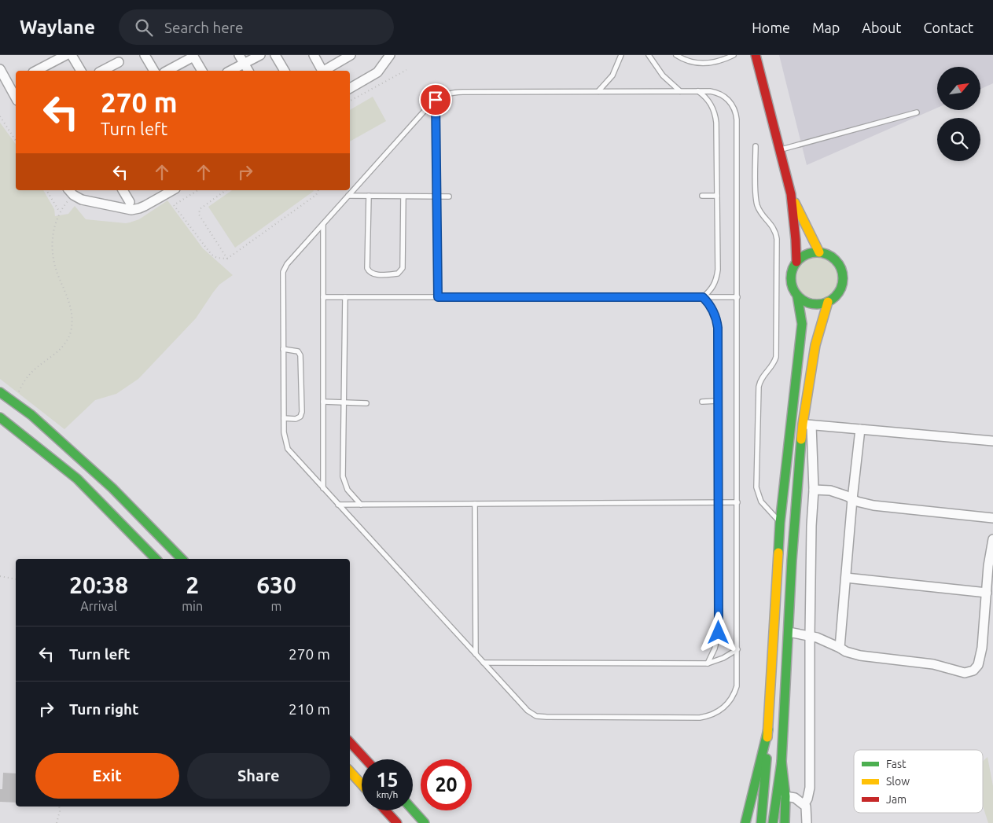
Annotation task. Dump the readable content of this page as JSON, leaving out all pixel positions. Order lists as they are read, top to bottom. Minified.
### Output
{"legend":["Fast","Slow","Jam"],"north":"top right","page":{"header":"Waylane","search":"Search here","nav":["Home","Map","About","Contact"],"turn":["270 m","Turn left"],"eta":["20:38","Arrival","2","min","630","m"],"list":[{"name":"Turn left","value":"270 m"},{"name":"Turn right","value":"210 m"}],"buttons":["Exit","Share"],"speed":"15 km/h","limit":"20"}}
